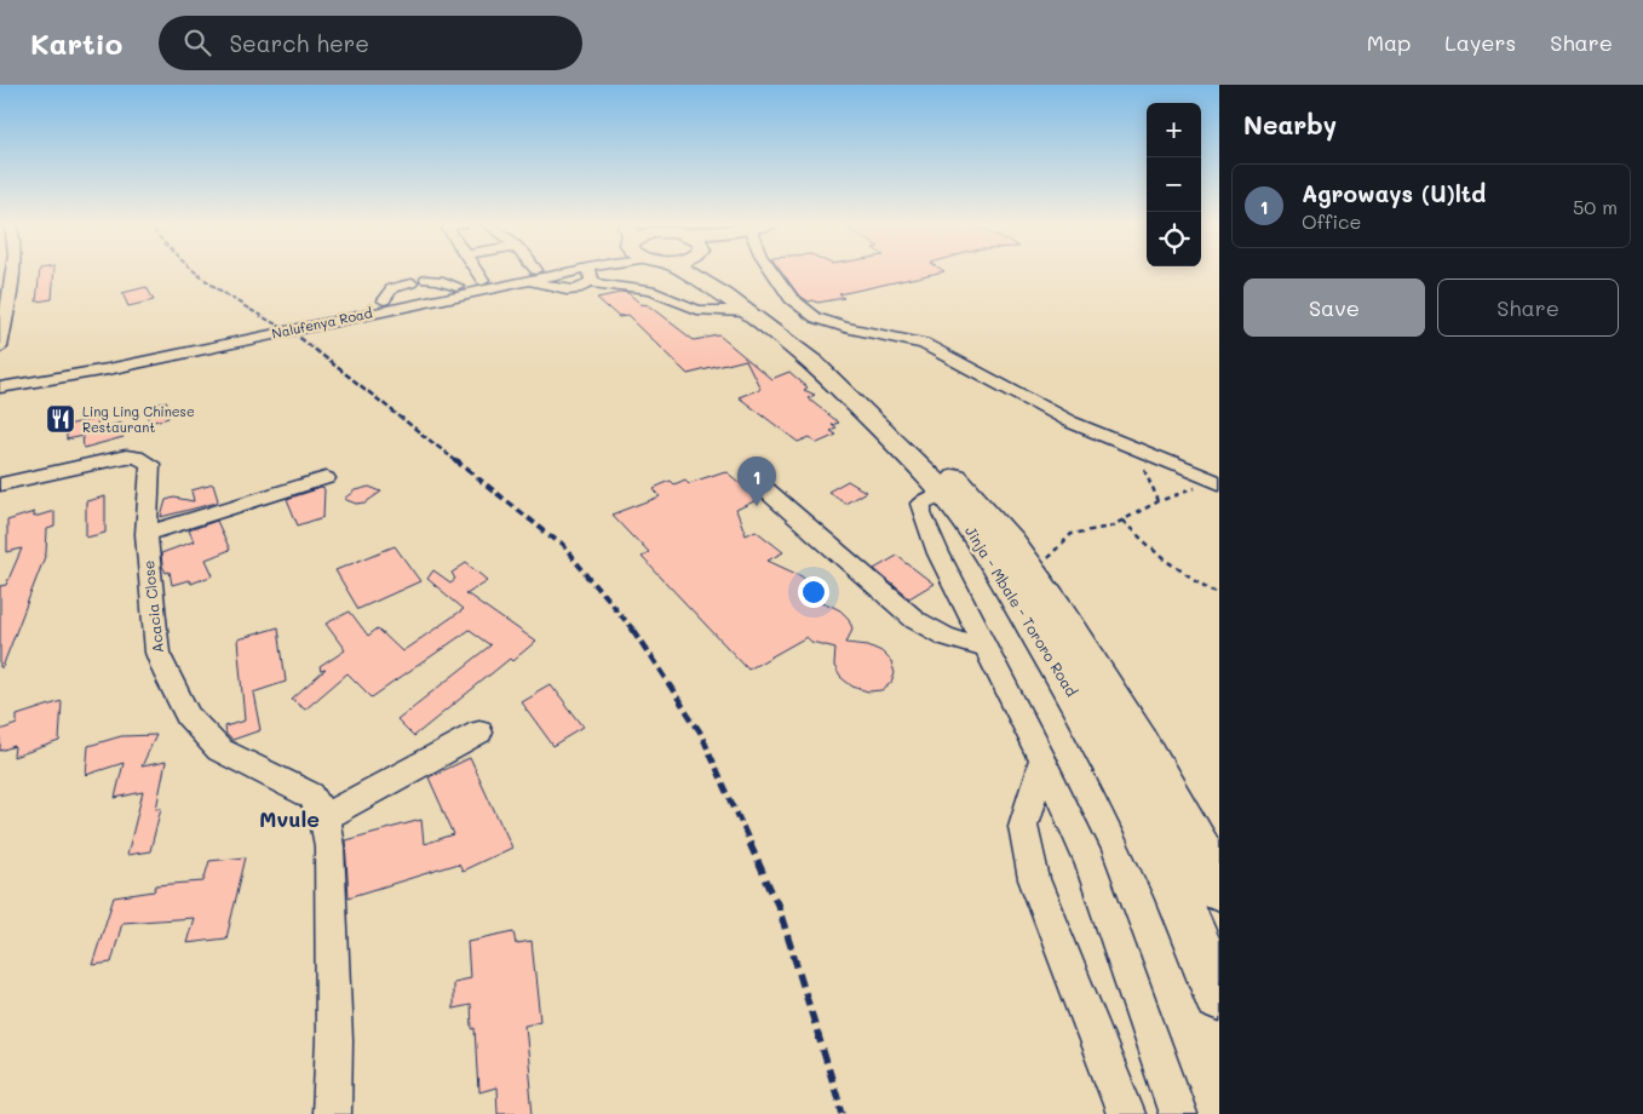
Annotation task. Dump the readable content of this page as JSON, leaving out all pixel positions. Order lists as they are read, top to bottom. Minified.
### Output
{"streets":{"highway":["Jinja - Mbale - Tororo Road"],"street":["Nalufenya Road","Acacia Close"]},"districts":["Mvule"],"places":{"restaurant":["Ling Ling Chinese Restaurant"]},"page":{"header":"Kartio","search":"Search here","nav":["Map","Layers","Share"],"heading":"Nearby","map_buttons":["+","−"],"list":[{"mark":"1","name":"Agroways (U)ltd","note":"Office","value":"50 m"}],"buttons":["Save","Share"],"pins":"1"}}
